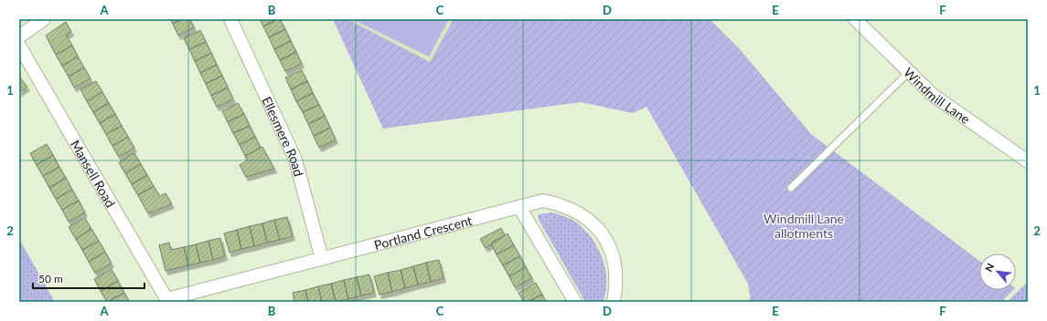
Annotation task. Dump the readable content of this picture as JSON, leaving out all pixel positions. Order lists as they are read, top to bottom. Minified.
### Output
{"streets":{"street":["Windmill Lane","Ellesmere Road","Mansell Road","Portland Crescent"]},"crossings":[["Ellesmere Road","Portland Crescent"],["Mansell Road","Portland Crescent"]],"parks":["Windmill Lane allotments"],"scale_bar":"50 m","north":"top left","grid":{"columns":["A","B","C","D","E","F"],"rows":["1","2"]}}
